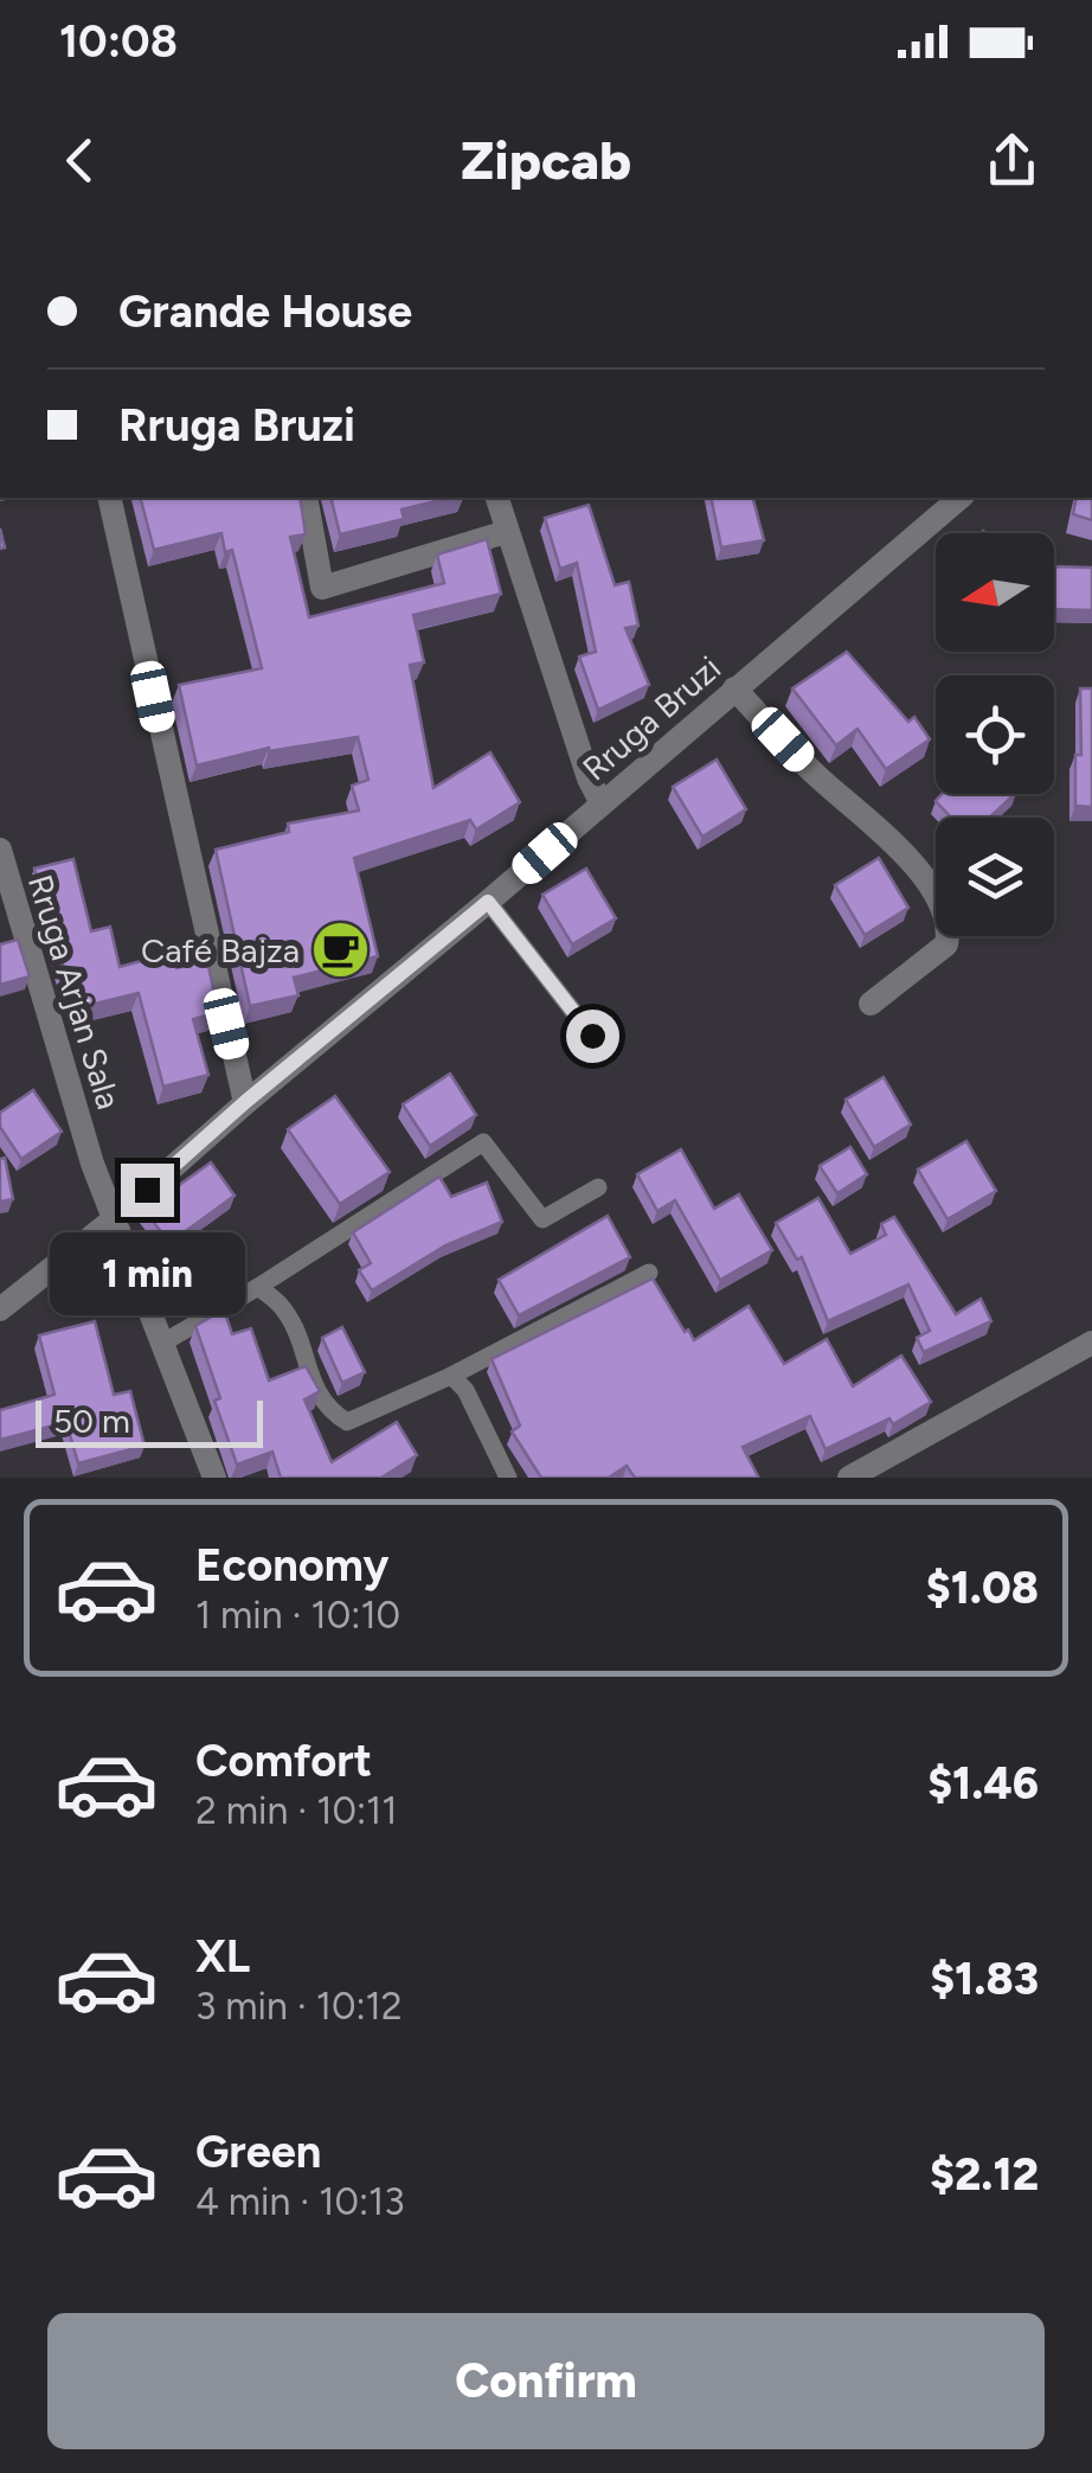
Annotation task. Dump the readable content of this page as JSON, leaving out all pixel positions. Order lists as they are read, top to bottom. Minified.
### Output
{"streets":{"street":["Rruga Bruzi","Rruga Arjan Sala"]},"crossings":[["Rruga Bruzi","Rruga Arjan Sala"]],"places":{"cafe":["Café Bajza"]},"scale_bar":"50 m","north":"left","page":{"status":"10:08","header":"Zipcab","banner":["Grande House","Rruga Bruzi"],"bubble":"1 min","scale":"50 m","list":[{"name":"Economy","note":"1 min · 10:10","value":"$1.08"},{"name":"Comfort","note":"2 min · 10:11","value":"$1.46"},{"name":"XL","note":"3 min · 10:12","value":"$1.83"},{"name":"Green","note":"4 min · 10:13","value":"$2.12"}],"buttons":"Confirm"}}
